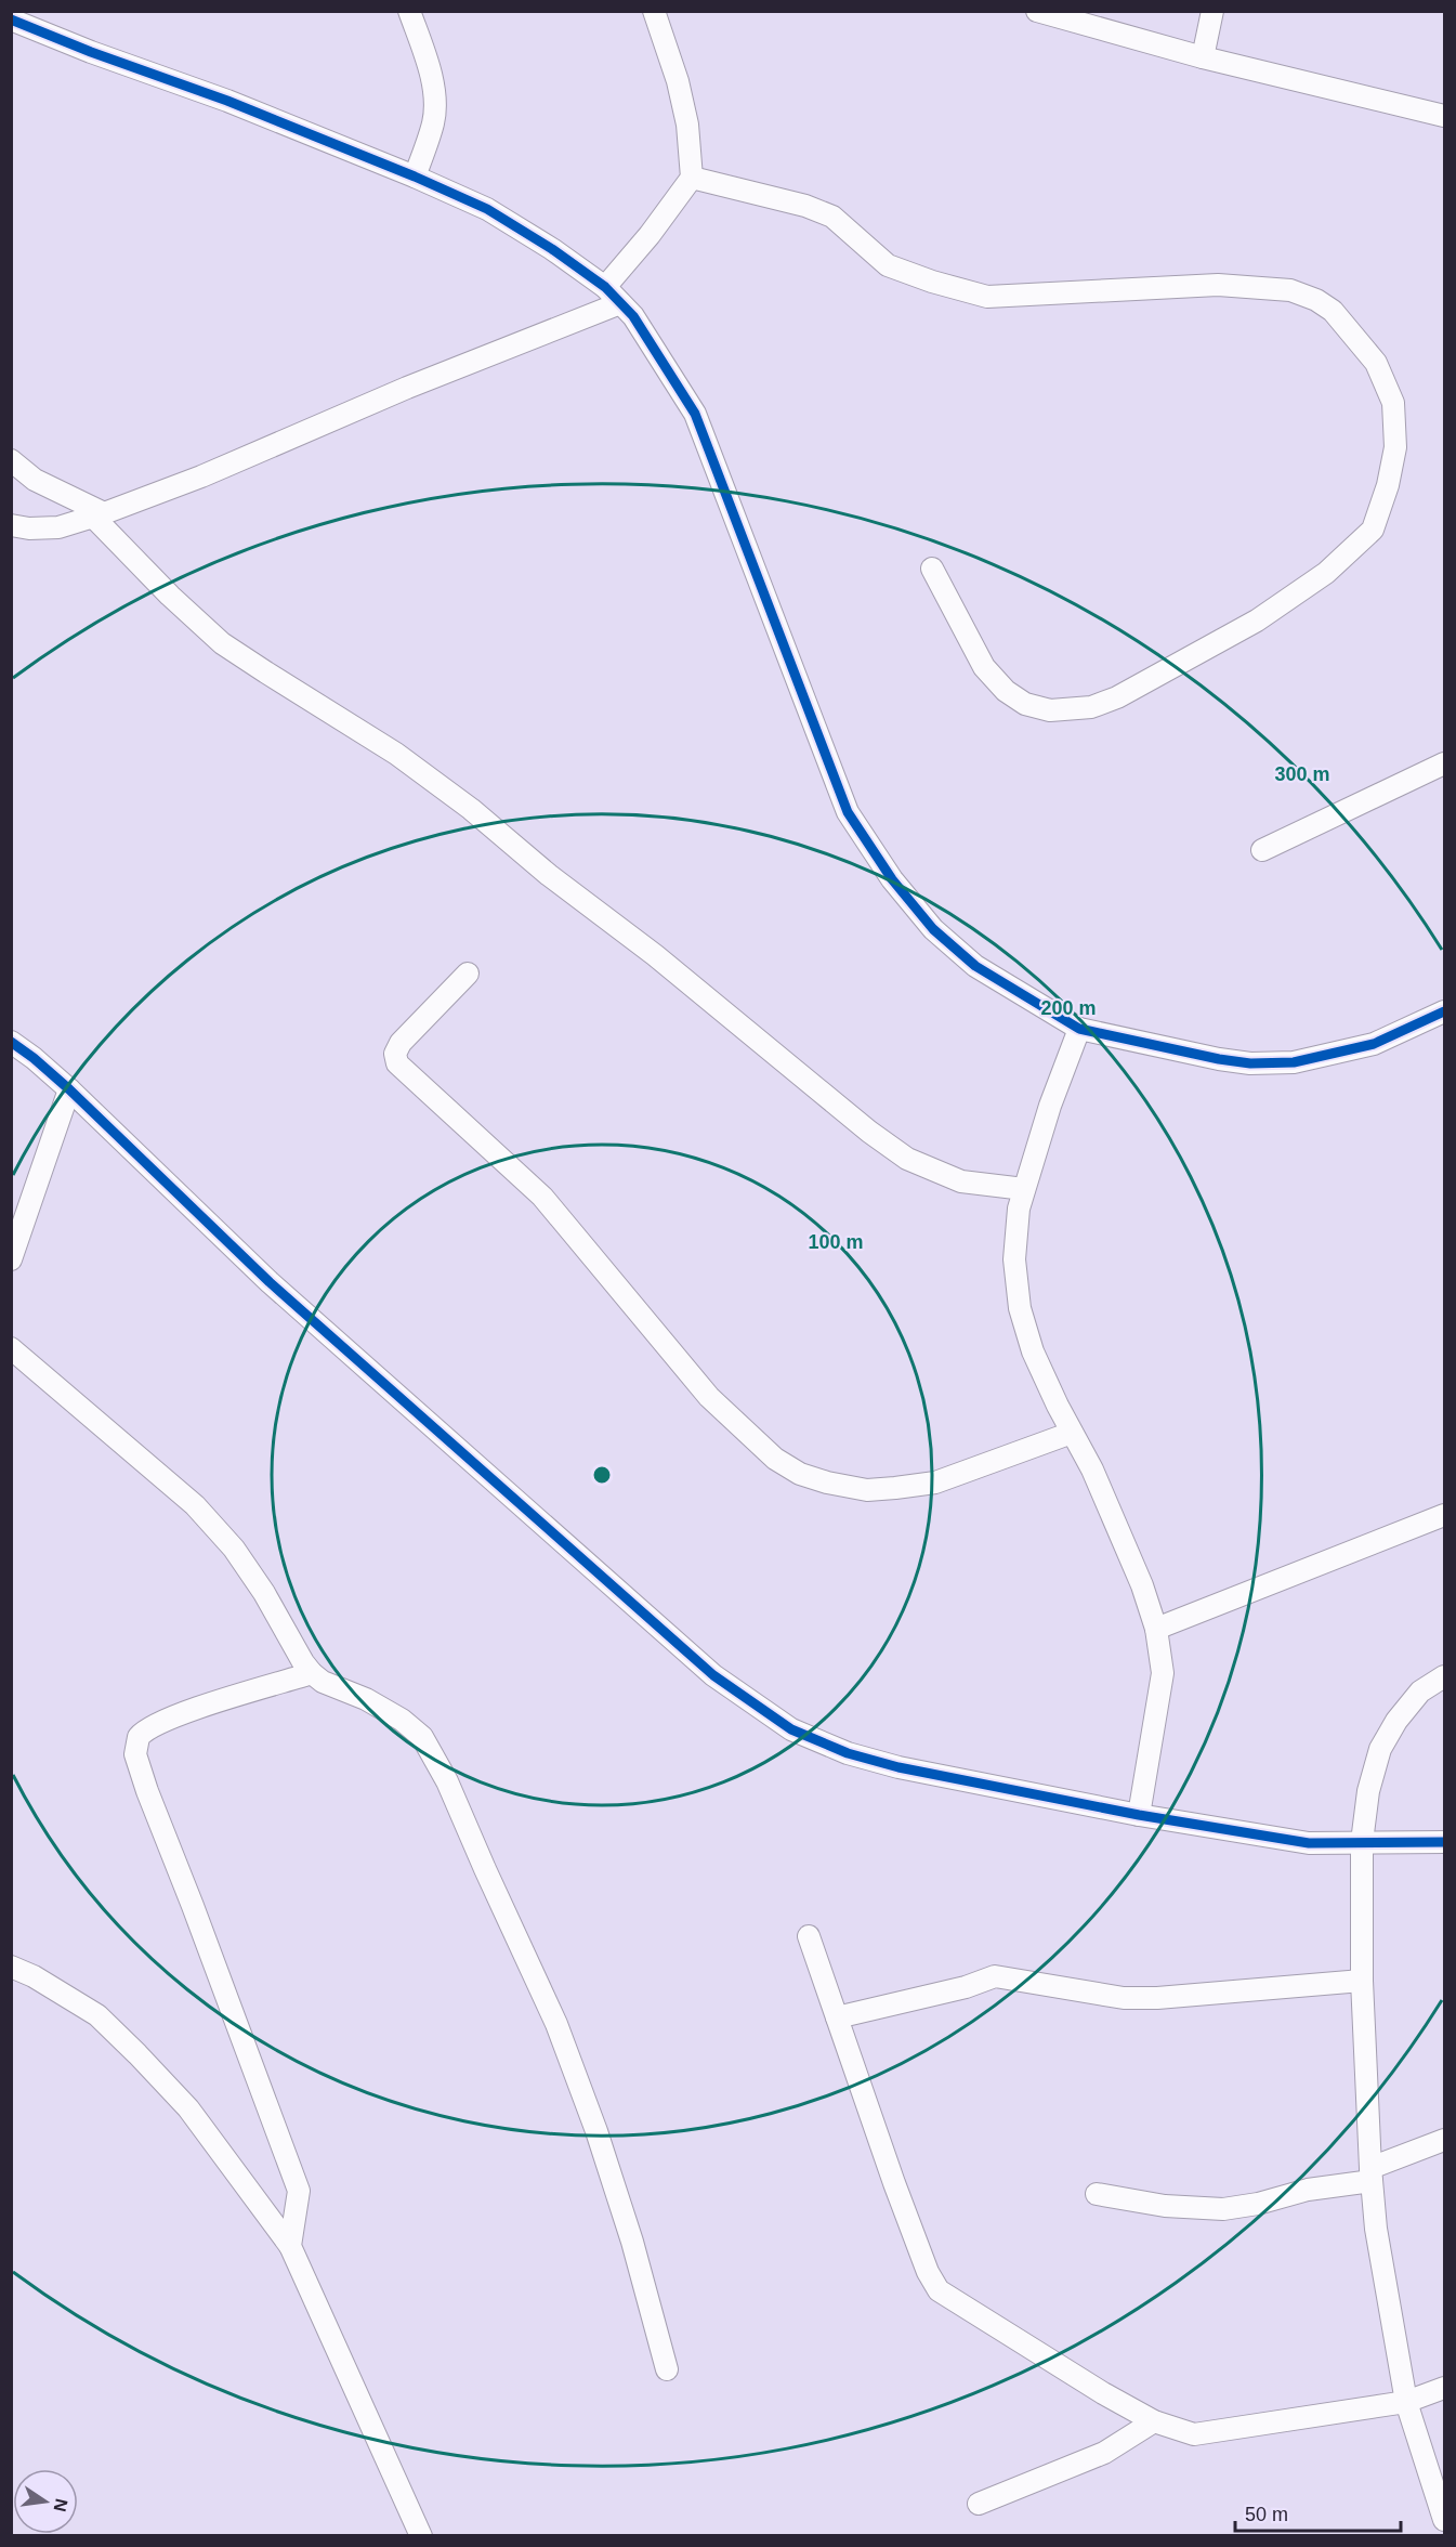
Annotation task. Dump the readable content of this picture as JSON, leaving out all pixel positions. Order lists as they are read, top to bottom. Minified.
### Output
{"scale_bar":"50 m","north":"right","rings":["300 m","200 m","100 m"]}
